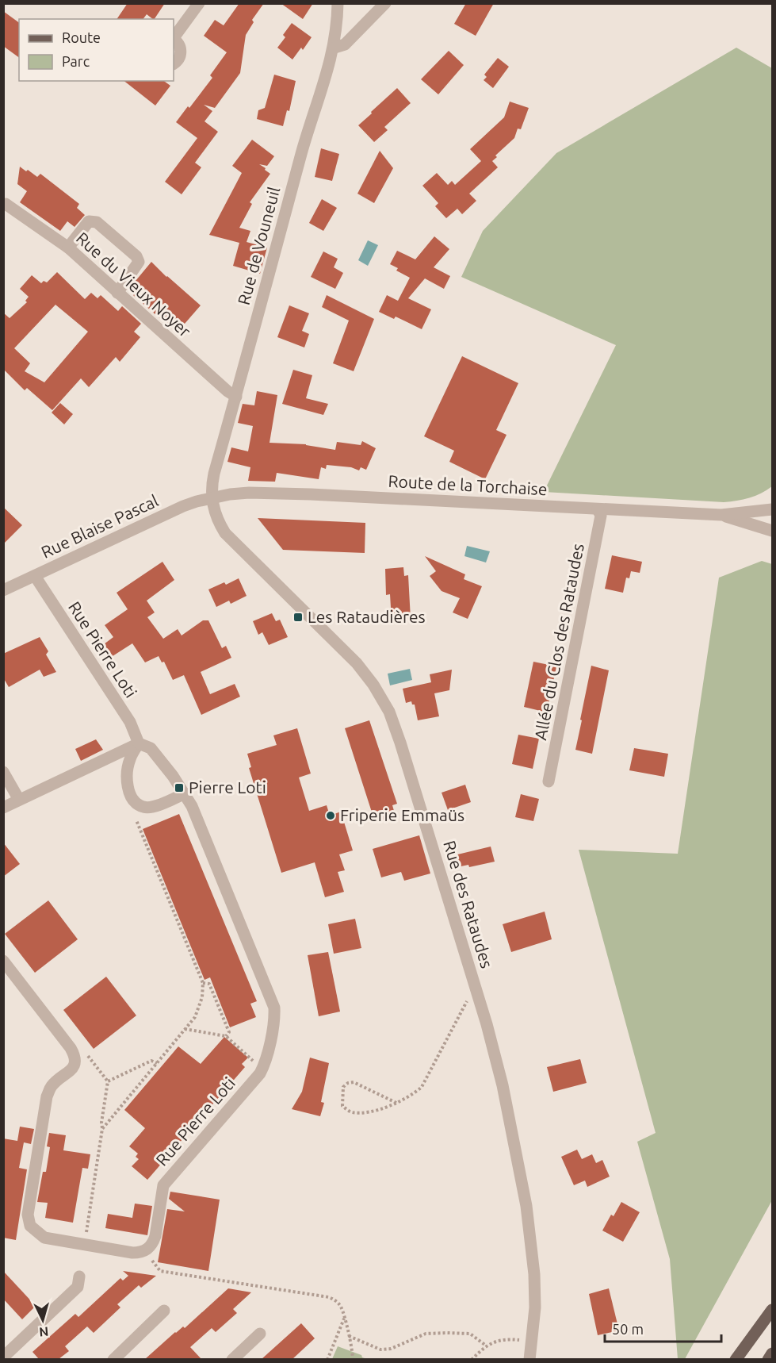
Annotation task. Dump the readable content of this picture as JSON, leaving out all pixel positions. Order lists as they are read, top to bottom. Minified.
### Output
{"streets":{"street":["Rue de Vouneuil","Rue du Vieux Noyer","Route de la Torchaise","Rue Blaise Pascal","Allée du Clos des Rataudes","Rue Pierre Loti","Rue des Rataudes"]},"crossings":[["Rue de Vouneuil","Rue du Vieux Noyer"],["Rue de Vouneuil","Route de la Torchaise"],["Rue de Vouneuil","Rue Blaise Pascal"],["Rue de Vouneuil","Rue des Rataudes"],["Route de la Torchaise","Rue Blaise Pascal"],["Route de la Torchaise","Allée du Clos des Rataudes"],["Route de la Torchaise","Rue des Rataudes"],["Rue Blaise Pascal","Rue Pierre Loti"],["Rue Blaise Pascal","Rue des Rataudes"]],"places":{"transit":["Les Rataudières","Pierre Loti"],"other":["Friperie Emmaüs"]},"legend":["Route","Parc"],"scale_bar":"50 m","north":"bottom"}
